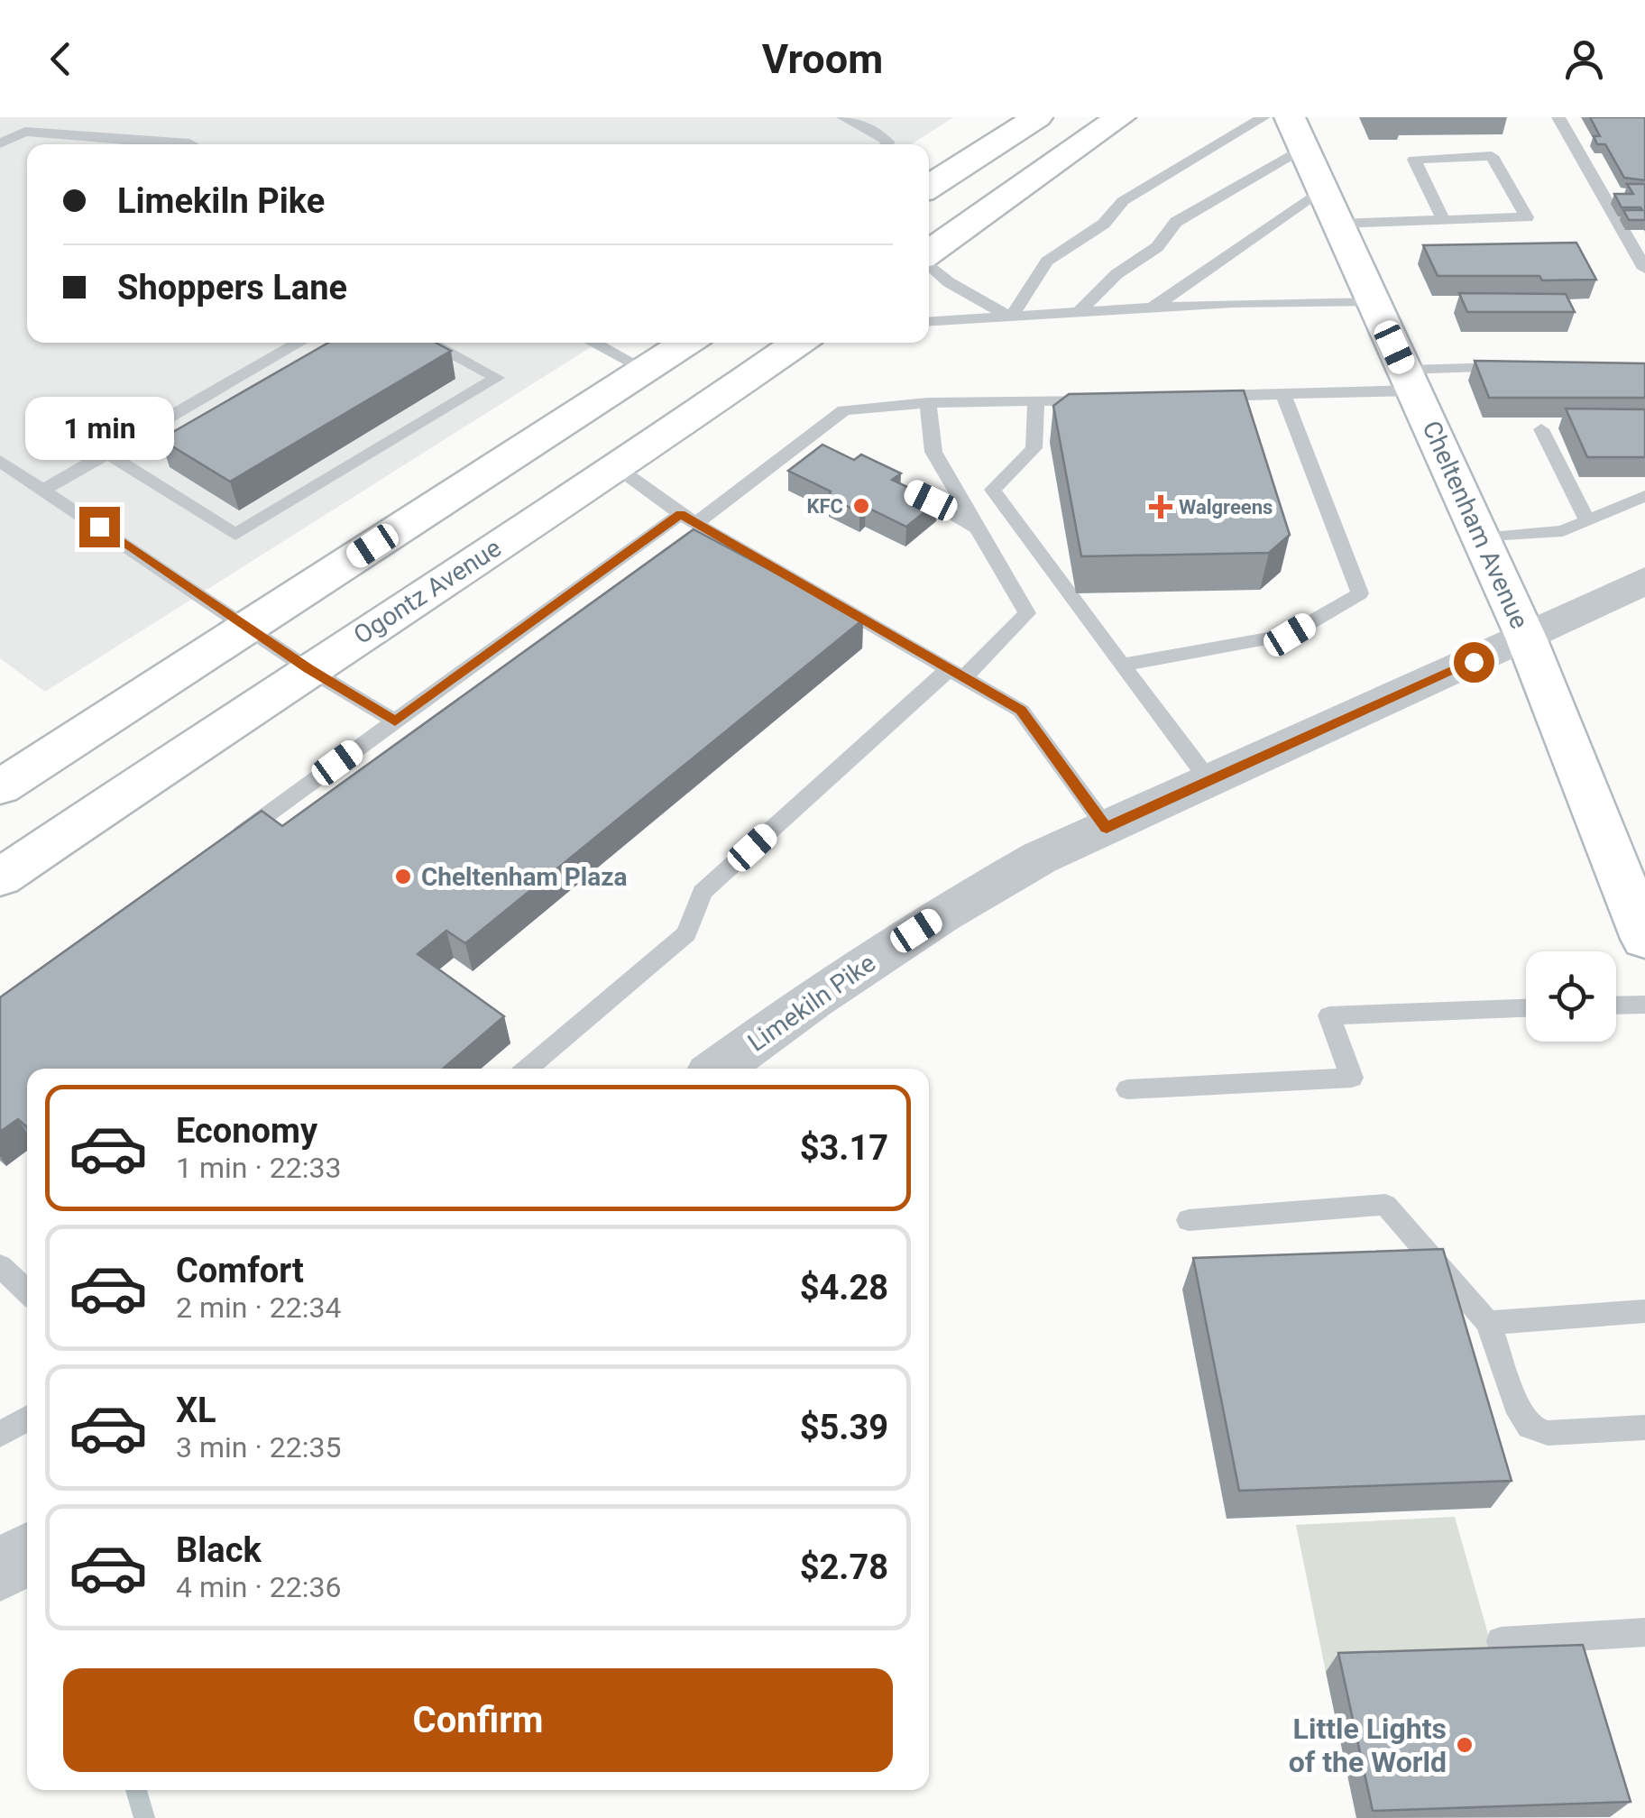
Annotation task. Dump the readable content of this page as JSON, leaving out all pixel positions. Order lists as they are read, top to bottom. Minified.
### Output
{"streets":{"main road":["Cheltenham Avenue","Ogontz Avenue"],"street":["Limekiln Pike"]},"crossings":[["Cheltenham Avenue","Limekiln Pike"]],"places":{"other":["KFC","Cheltenham Plaza","Little Lights of the World"],"health":["Walgreens"]},"page":{"header":"Vroom","banner":["Limekiln Pike","Shoppers Lane"],"bubble":"1 min","list":[{"name":"Economy","note":"1 min · 22:33","value":"$3.17"},{"name":"Comfort","note":"2 min · 22:34","value":"$4.28"},{"name":"XL","note":"3 min · 22:35","value":"$5.39"},{"name":"Black","note":"4 min · 22:36","value":"$2.78"}],"buttons":"Confirm"}}
